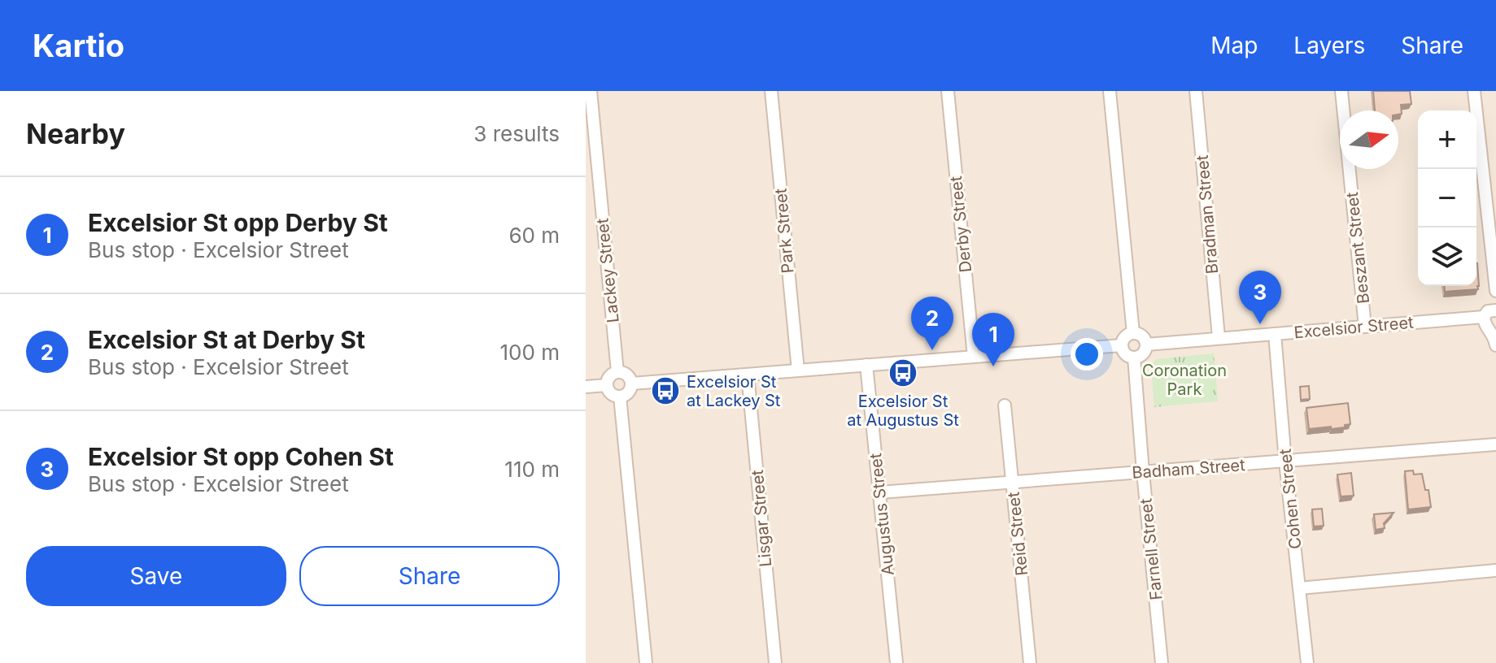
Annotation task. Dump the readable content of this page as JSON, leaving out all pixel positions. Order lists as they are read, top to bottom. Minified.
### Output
{"streets":{"street":["Bradman Street","Derby Street","Park Street","Beszant Street","Lackey Street","Excelsior Street","Badham Street","Cohen Street","Augustus Street","Lisgar Street","Reid Street","Farnell Street"]},"crossings":[["Bradman Street","Excelsior Street"],["Beszant Street","Excelsior Street"],["Excelsior Street","Cohen Street"],["Excelsior Street","Farnell Street"],["Badham Street","Cohen Street"],["Badham Street","Augustus Street"],["Badham Street","Reid Street"],["Badham Street","Farnell Street"]],"parks":["Coronation Park"],"places":{"bus stop":["Excelsior St at Augustus St","Excelsior St at Lackey St"]},"north":"right","page":{"header":"Kartio","nav":["Map","Layers","Share"],"heading":["Nearby","3 results"],"map_buttons":["+","−"],"list":[{"mark":"1","name":"Excelsior St opp Derby St","note":"Bus stop · Excelsior Street","value":"60 m"},{"mark":"2","name":"Excelsior St at Derby St","note":"Bus stop · Excelsior Street","value":"100 m"},{"mark":"3","name":"Excelsior St opp Cohen St","note":"Bus stop · Excelsior Street","value":"110 m"}],"pins":["3","2","1"],"buttons":["Save","Share"]}}
